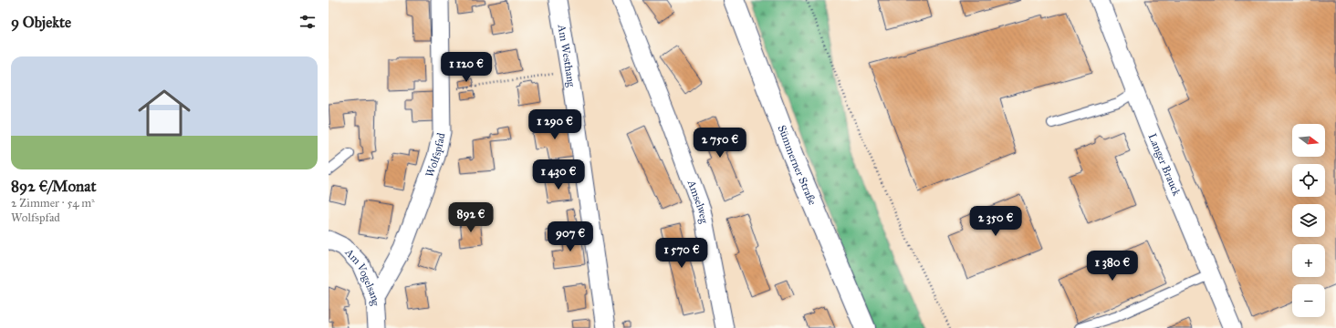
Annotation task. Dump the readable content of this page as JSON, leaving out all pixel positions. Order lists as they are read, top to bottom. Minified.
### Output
{"streets":{"main road":["Sümmerner Straße"],"street":["Am Westhang","Wolfspfad","Langer Brauck","Amselweg","Am Vogelsang"]},"crossings":[["Wolfspfad","Am Vogelsang"]],"north":"right","page":{"heading":"9 Objekte","list":[{"name":"892 €/Monat","note":"2 Zimmer · 54 m² · Wolfspfad"}],"price":["1 120 €","1 290 €","2 750 €","1 430 €","892 €","2 350 €","907 €","1 570 €","1 380 €"],"map_buttons":["+","−"]}}
